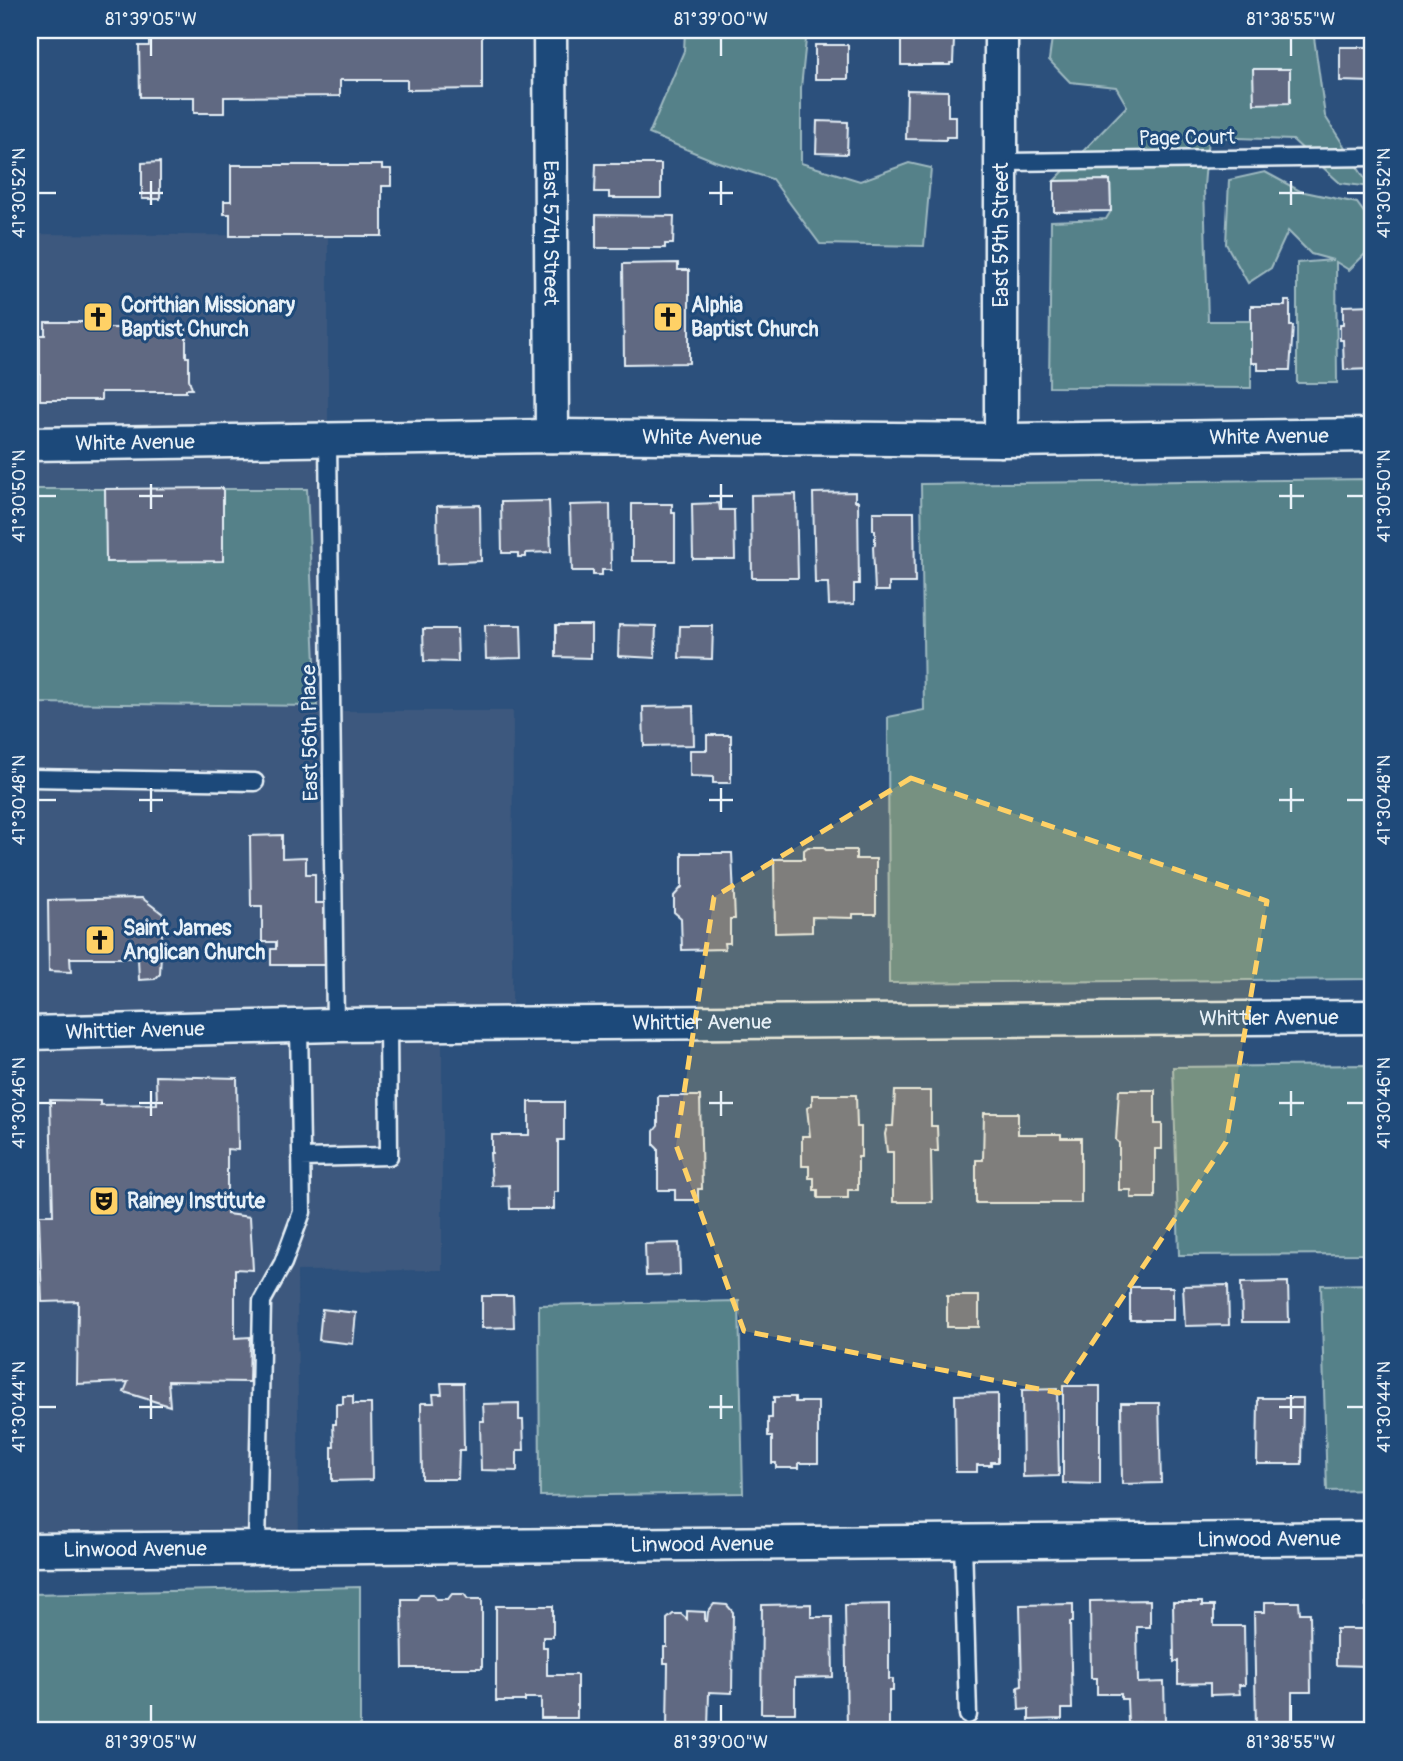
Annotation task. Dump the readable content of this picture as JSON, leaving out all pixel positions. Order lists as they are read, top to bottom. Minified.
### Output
{"streets":{"street":["East 57th Street","East 59th Street","White Avenue","Whittier Avenue","Linwood Avenue"],"lane":["Page Court","East 56th Place"]},"crossings":[["Page Court","East 59th Street"],["East 57th Street","White Avenue"],["East 59th Street","White Avenue"],["White Avenue","East 56th Place"],["East 56th Place","Whittier Avenue"]],"places":{"church":["Corithian Missionary Baptist Church","Alphia Baptist Church","Saint James Anglican Church"],"theatre":["Rainey Institute"]},"coordinates":["81°39'05\"W","81°39'00\"W","81°38'55\"W","41°30'52\"N","41°30'50\"N","41°30'48\"N","41°30'46\"N","41°30'44\"N"]}
